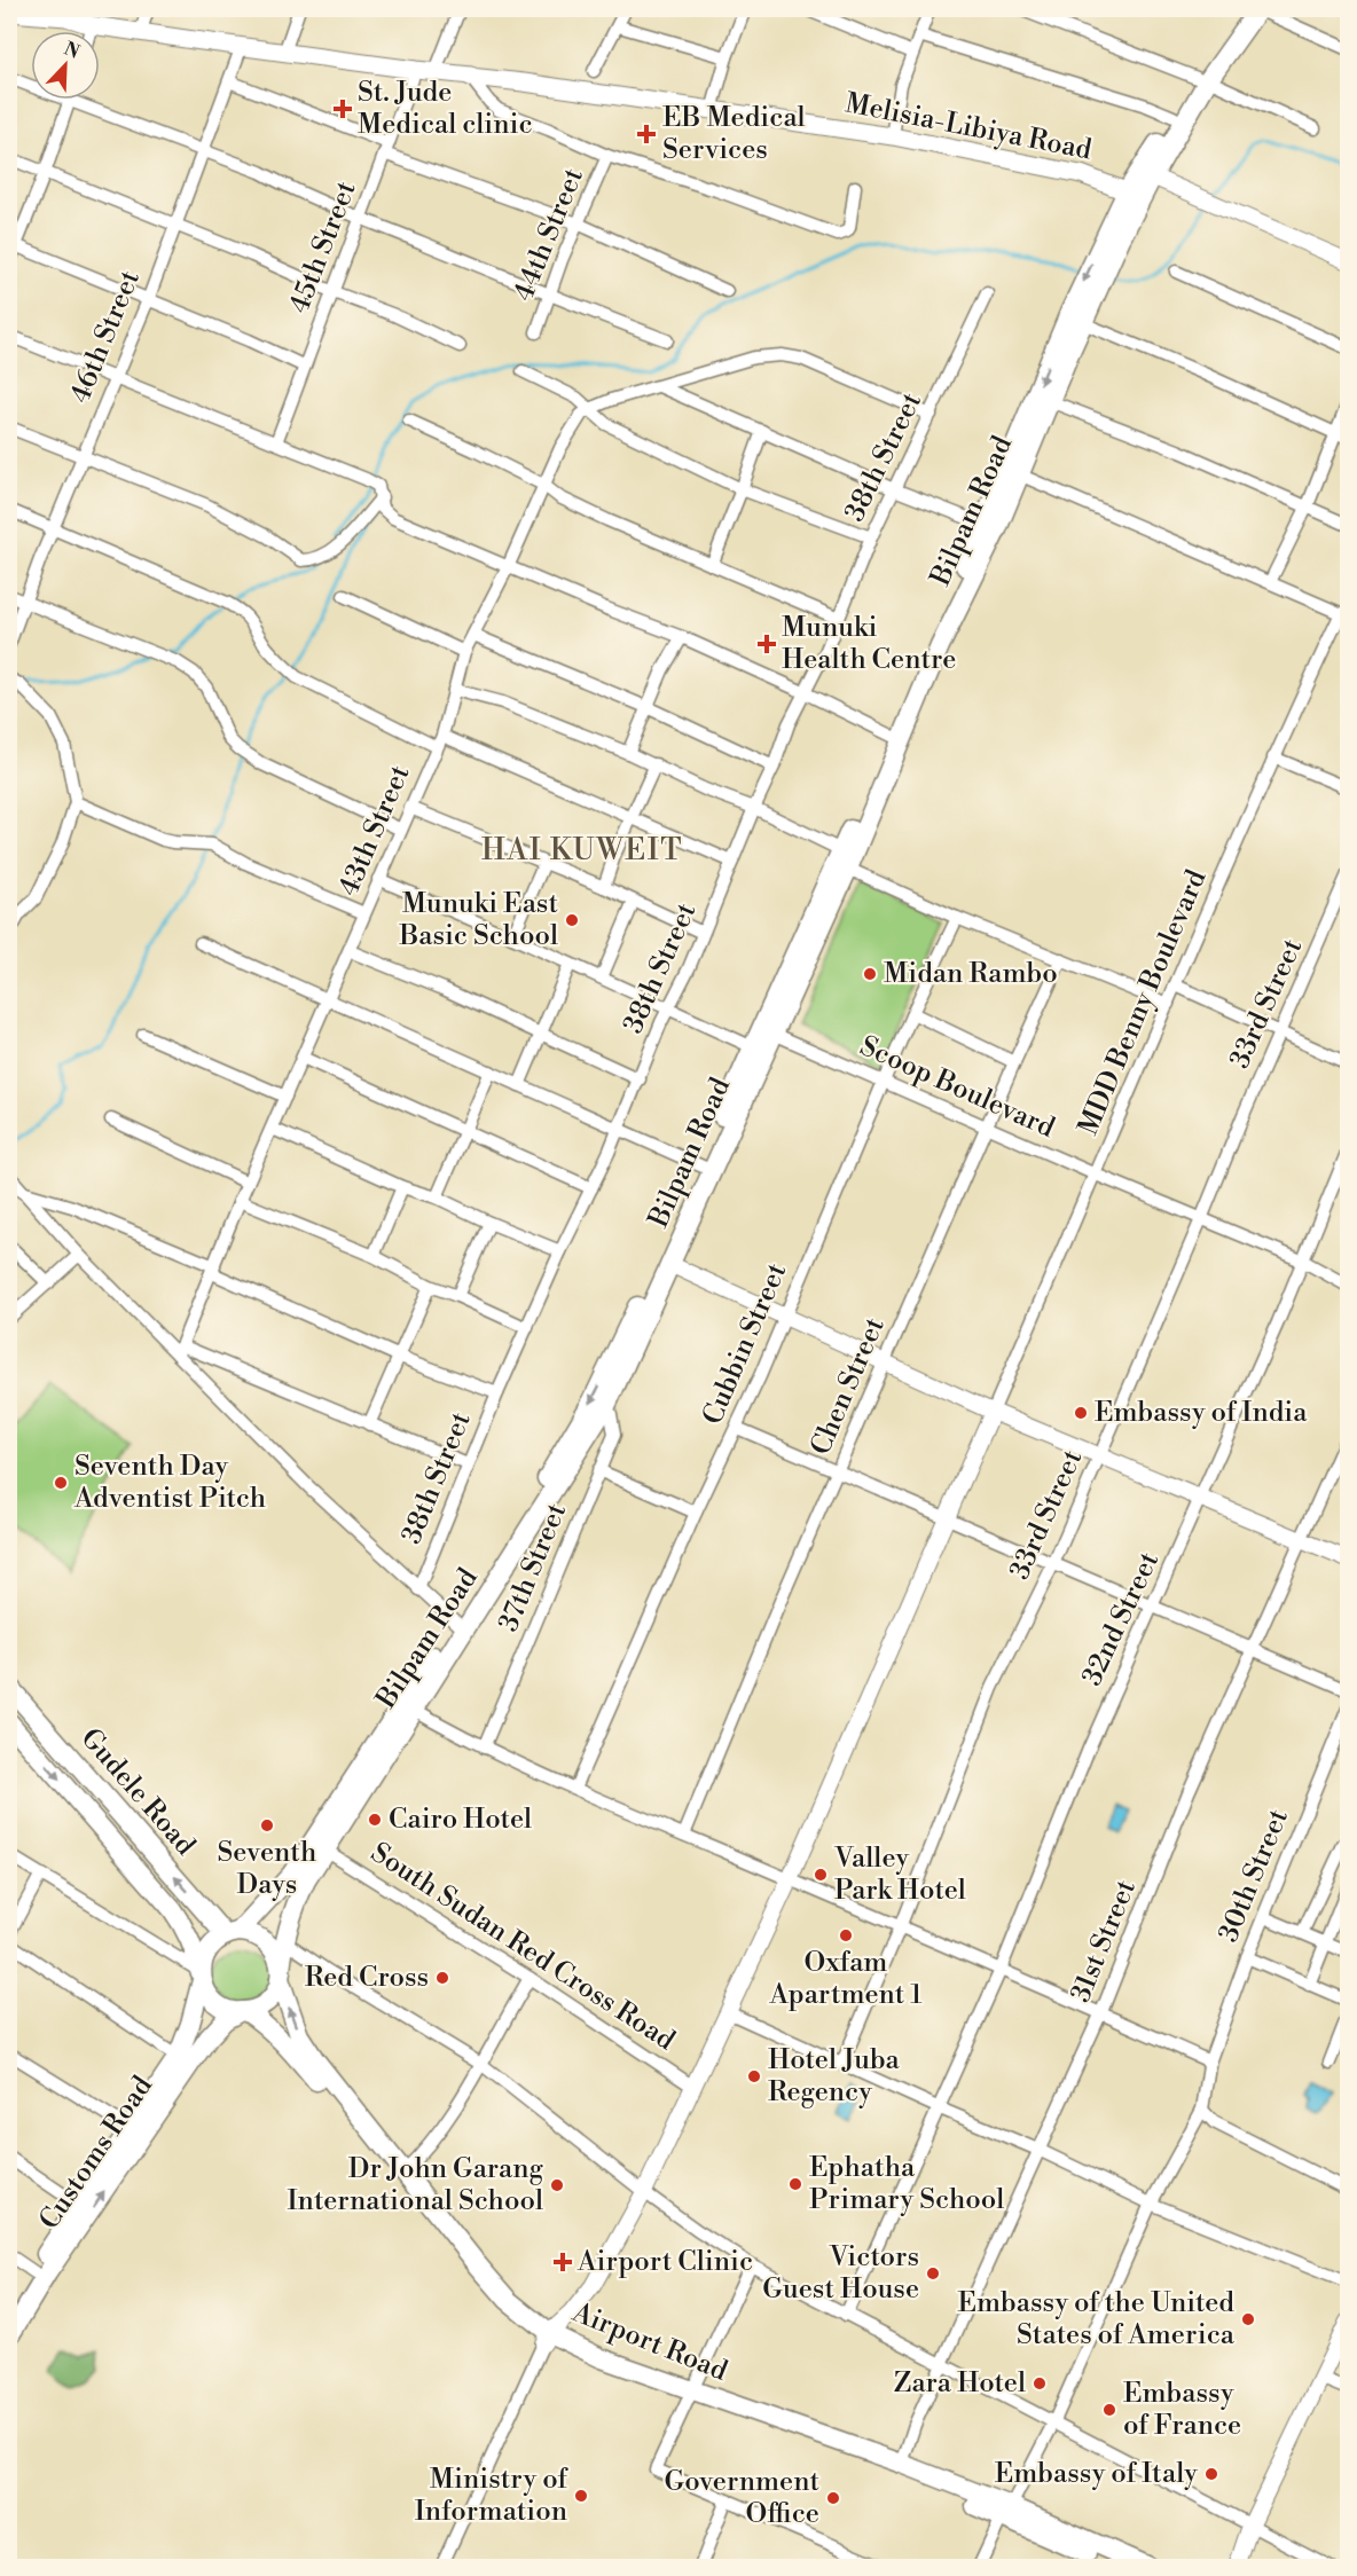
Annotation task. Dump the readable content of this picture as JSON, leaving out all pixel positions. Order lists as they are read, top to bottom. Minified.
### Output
{"streets":{"main road":["Melisia-Libiya Road","Bilpam Road","Gudele Road","Customs Road","Airport Road"],"street":["44th Street","45th Street","46th Street","38th Street","43th Street","MDD Benny Boulevard","33rd Street","Scoop Boulevard","Cubbin Street","Chen Street","37th Street","32nd Street","30th Street","31st Street","South Sudan Red Cross Road"]},"crossings":[["Melisia-Libiya Road","45th Street"],["Melisia-Libiya Road","46th Street"],["Bilpam Road","Scoop Boulevard"],["Bilpam Road","37th Street"],["Bilpam Road","Gudele Road"],["Bilpam Road","South Sudan Red Cross Road"],["Bilpam Road","Customs Road"],["Bilpam Road","Airport Road"],["MDD Benny Boulevard","Scoop Boulevard"],["33rd Street","Scoop Boulevard"],["Scoop Boulevard","Cubbin Street"],["Scoop Boulevard","Chen Street"],["Scoop Boulevard","32nd Street"],["Gudele Road","Customs Road"],["Gudele Road","Airport Road"],["30th Street","Airport Road"],["31st Street","Airport Road"],["Customs Road","Airport Road"]],"districts":["HAI KUWEIT"],"places":{"health":["St. Jude Medical clinic","EB Medical Services","Munuki Health Centre","Airport Clinic"],"other":["Munuki East Basic School","Midan Rambo","Embassy of India","Seventh Day Adventist Pitch","Cairo Hotel","Seventh Days","Valley Park Hotel","Oxfam Apartment 1","Red Cross","Hotel Juba Regency","Ephatha Primary School","Dr John Garang International School","Victors Guest House","Embassy of the United States of America","Zara Hotel","Embassy of France","Embassy of Italy","Ministry of Information","Government Office"]},"north":"top right"}
